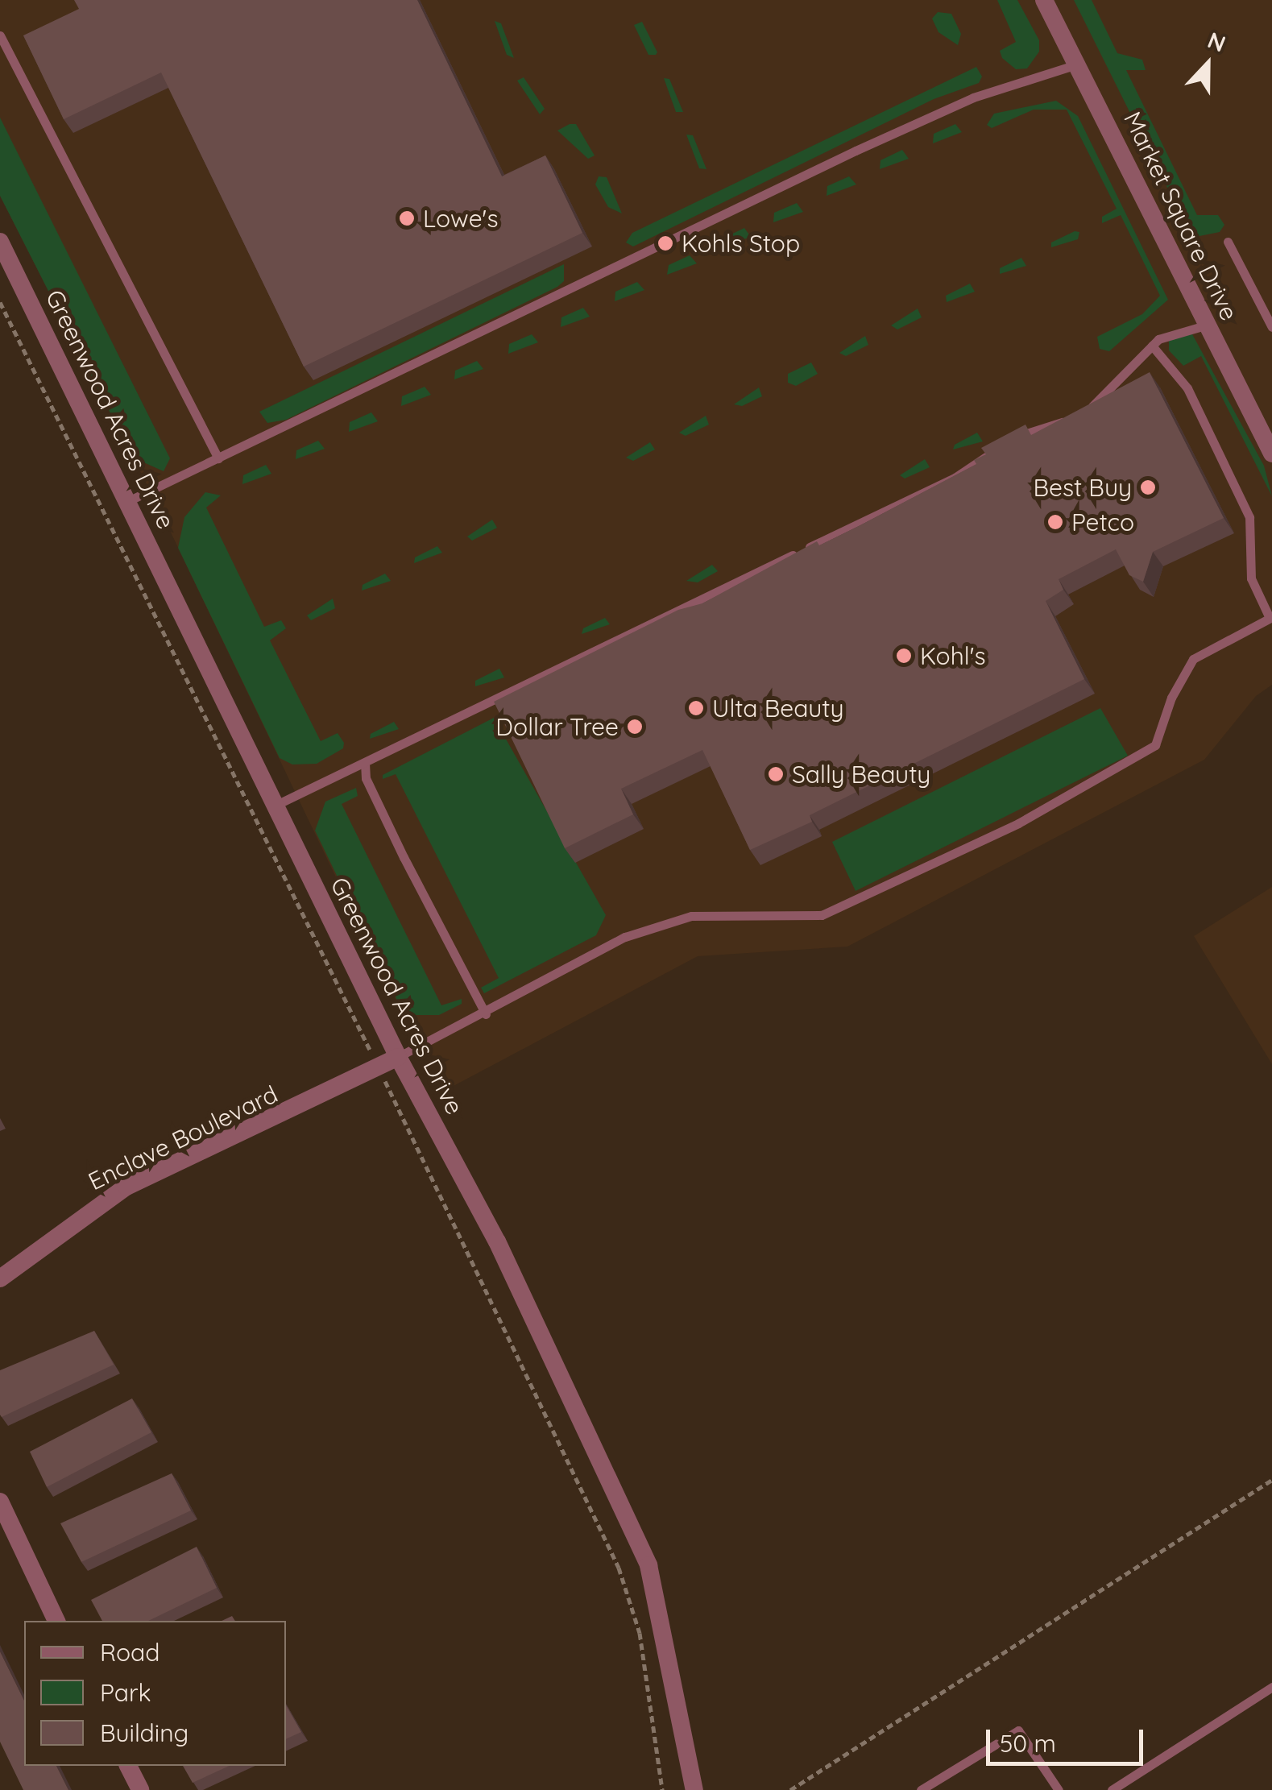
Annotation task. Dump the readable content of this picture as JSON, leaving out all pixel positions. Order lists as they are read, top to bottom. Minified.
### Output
{"streets":{"street":["Market Square Drive","Greenwood Acres Drive","Enclave Boulevard"]},"crossings":[["Greenwood Acres Drive","Enclave Boulevard"]],"places":["Lowe's","Kohls Stop","Best Buy","Petco","Kohl's","Ulta Beauty","Dollar Tree","Sally Beauty"],"legend":["Road","Park","Building"],"scale_bar":"50 m","north":"top"}
